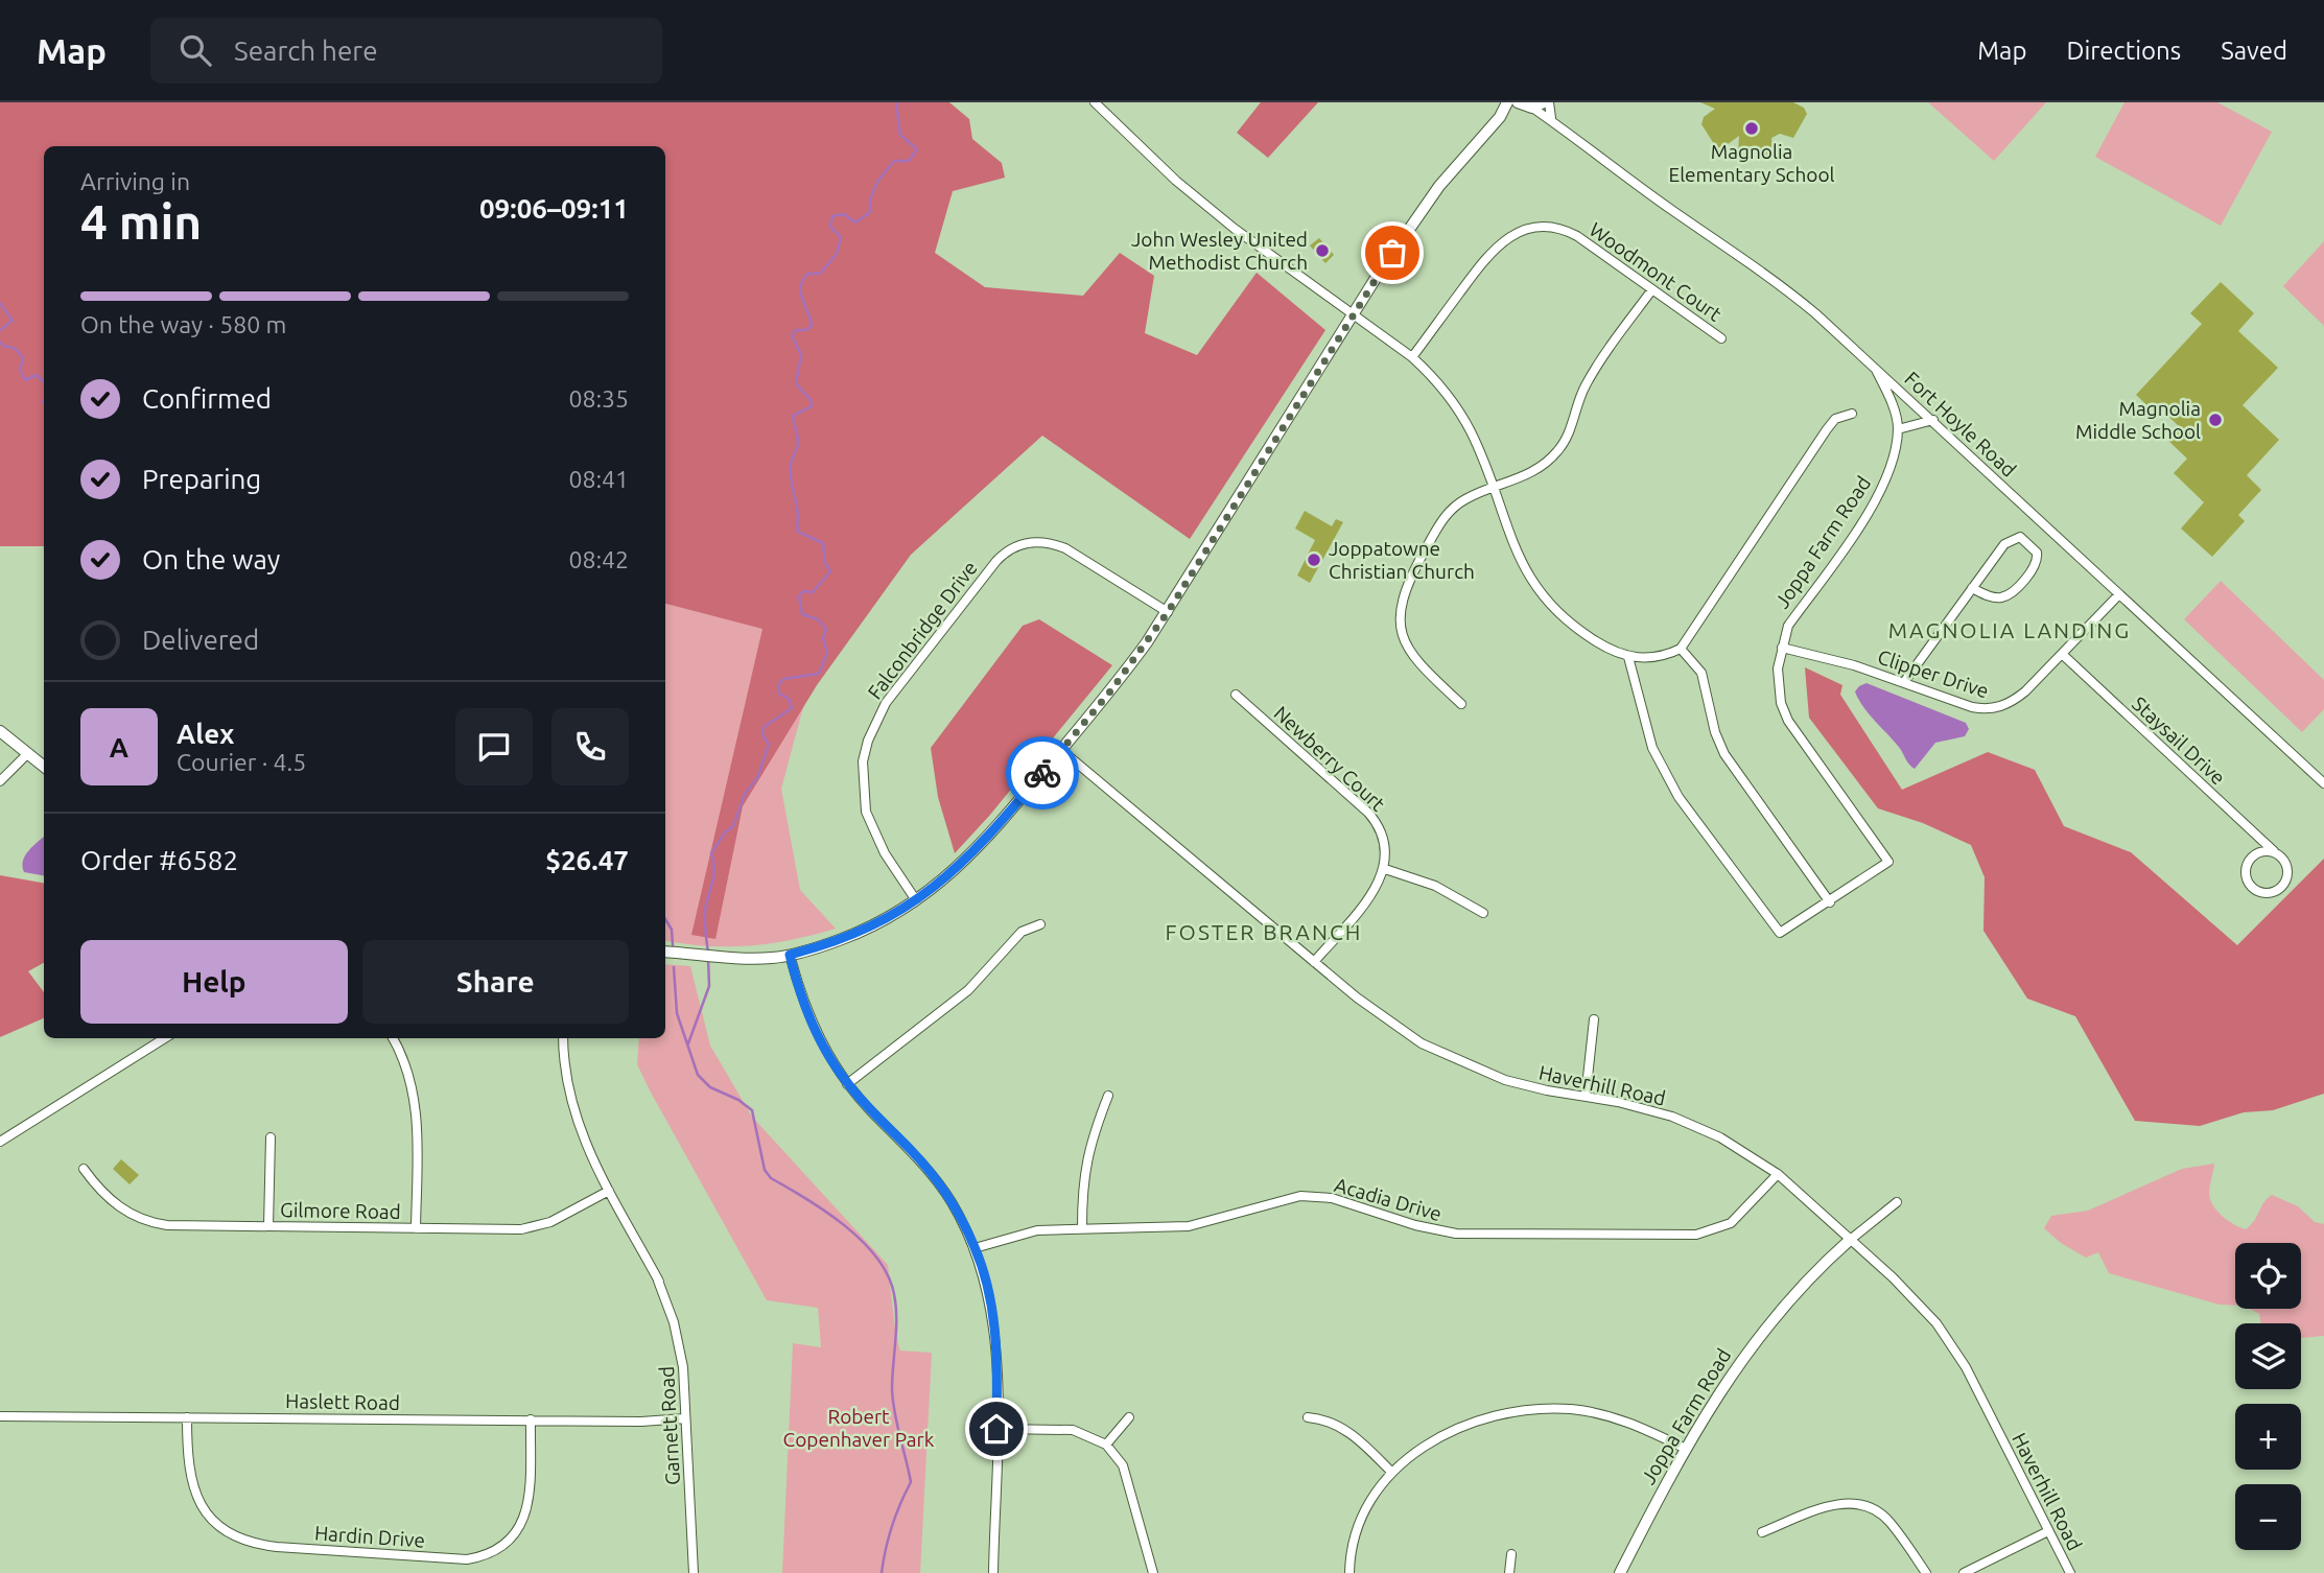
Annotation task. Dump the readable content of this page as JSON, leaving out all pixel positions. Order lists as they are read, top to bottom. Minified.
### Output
{"streets":{"street":["Woodmont Court","Fort Hoyle Road","Joppa Farm Road","Falconbridge Drive","Clipper Drive","Staysail Drive","Newberry Court","Haverhill Road","Acadia Drive","Gilmore Road","Haslett Road","Garnett Road","Hardin Drive"]},"crossings":[["Fort Hoyle Road","Joppa Farm Road"],["Fort Hoyle Road","Clipper Drive"],["Joppa Farm Road","Clipper Drive"],["Joppa Farm Road","Haverhill Road"],["Clipper Drive","Staysail Drive"],["Haverhill Road","Acadia Drive"],["Gilmore Road","Garnett Road"],["Haslett Road","Garnett Road"],["Haslett Road","Hardin Drive"]],"districts":["MAGNOLIA LANDING","FOSTER BRANCH"],"parks":["Robert Copenhaver Park"],"places":["Magnolia Elementary School","John Wesley United Methodist Church","Magnolia Middle School","Joppatowne Christian Church"],"page":{"header":"Map","search":"Search here","nav":["Map","Directions","Saved"],"heading":["4 min","Arriving in","09:06–09:11"],"panel":["Alex","Courier · 4.5","Order #6582","$26.47"],"bar":"On the way · 580 m","list":[["Confirmed","08:35"],["Preparing","08:41"],["On the way","08:42"],"Delivered"],"round":"A","buttons":["Help","Share"],"map_buttons":["+","−"]}}
